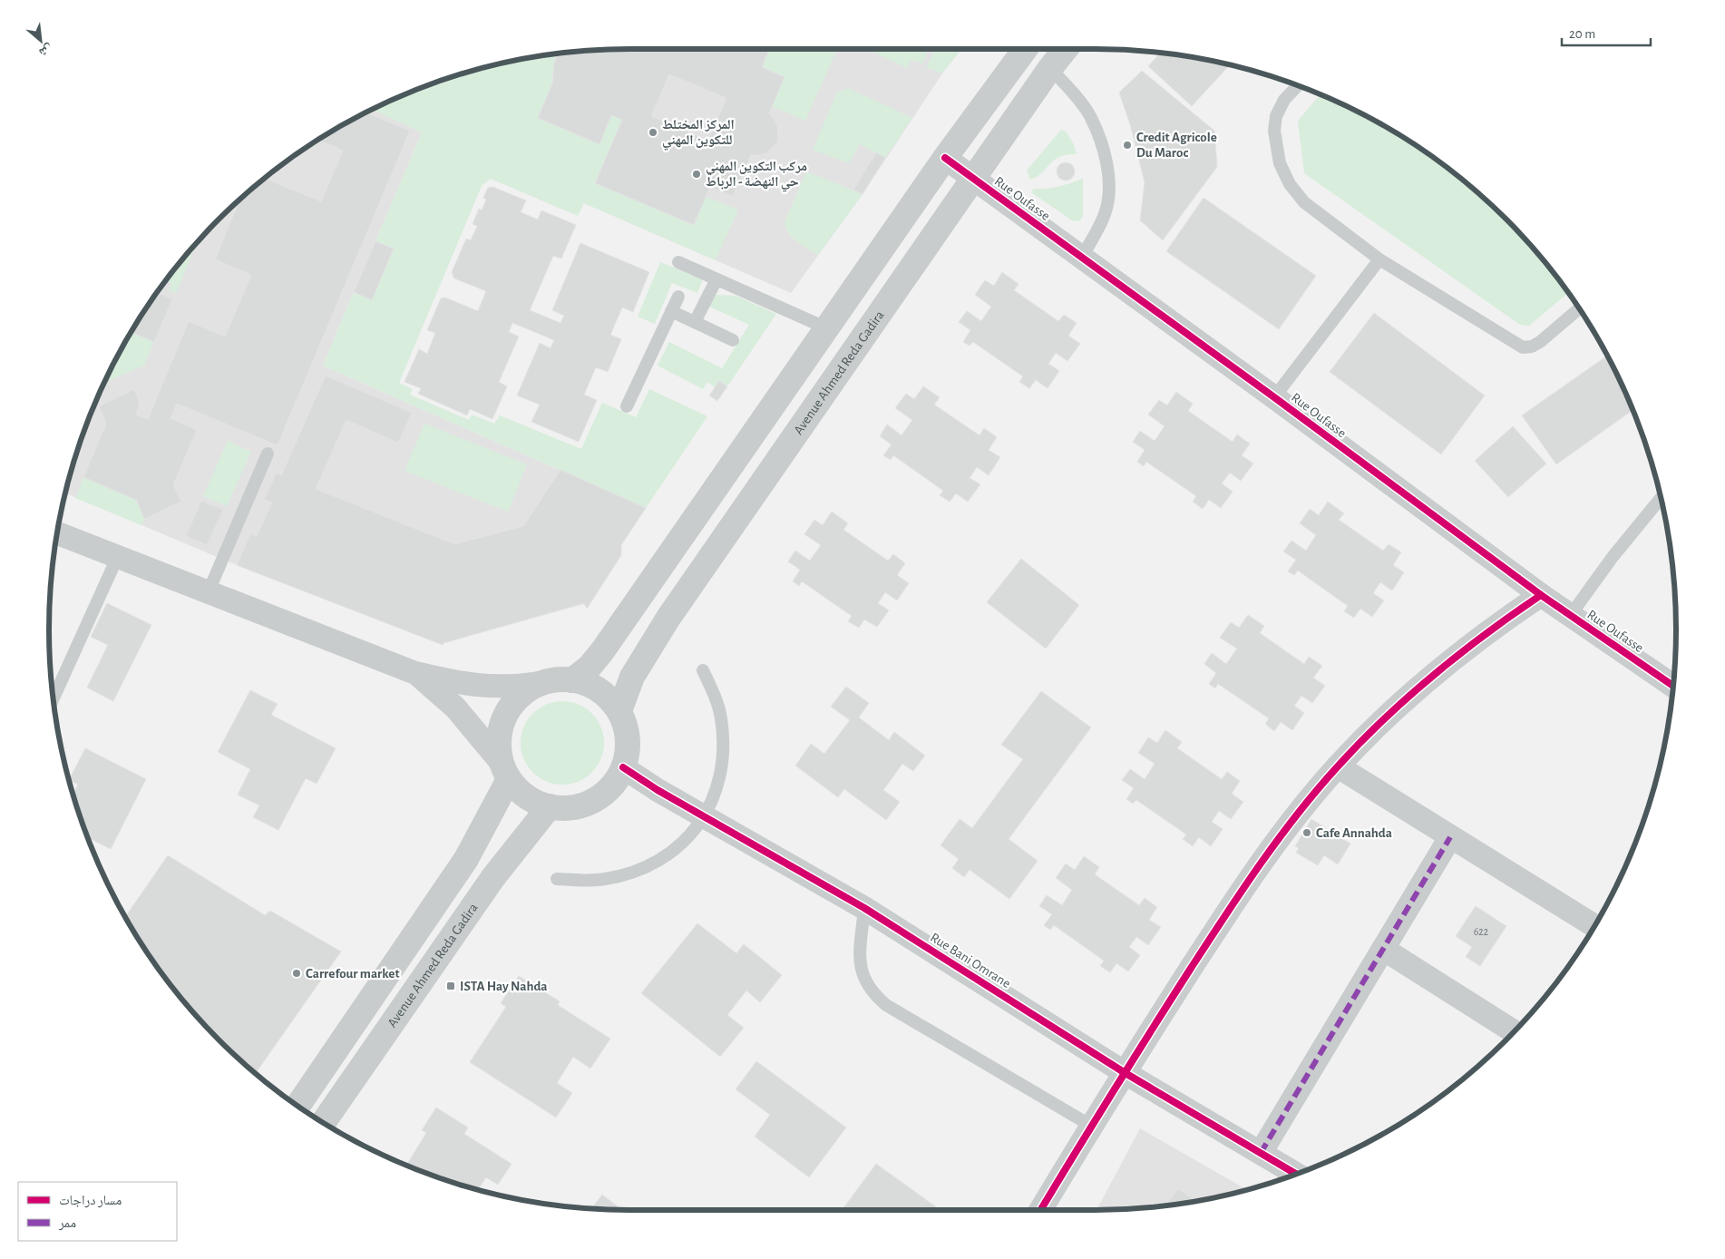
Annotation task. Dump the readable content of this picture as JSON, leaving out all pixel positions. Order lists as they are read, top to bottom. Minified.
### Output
{"streets":{"main road":["Avenue Ahmed Reda Gadira"],"street":["Rue Oufasse","Rue Bani Omrane"]},"crossings":[["Rue Oufasse","Avenue Ahmed Reda Gadira"],["Avenue Ahmed Reda Gadira","Rue Bani Omrane"]],"places":{"other":["المركز المختلط للتكوين المهني","Credit Agricole Du Maroc","مركب التكوين المهني حي النهضة - الرباط","Cafe Annahda","Carrefour market"],"transit":["ISTA Hay Nahda"]},"house_numbers":["622"],"legend":["مسار دراجات","ممر"],"scale_bar":"20 m","north":"bottom right"}
